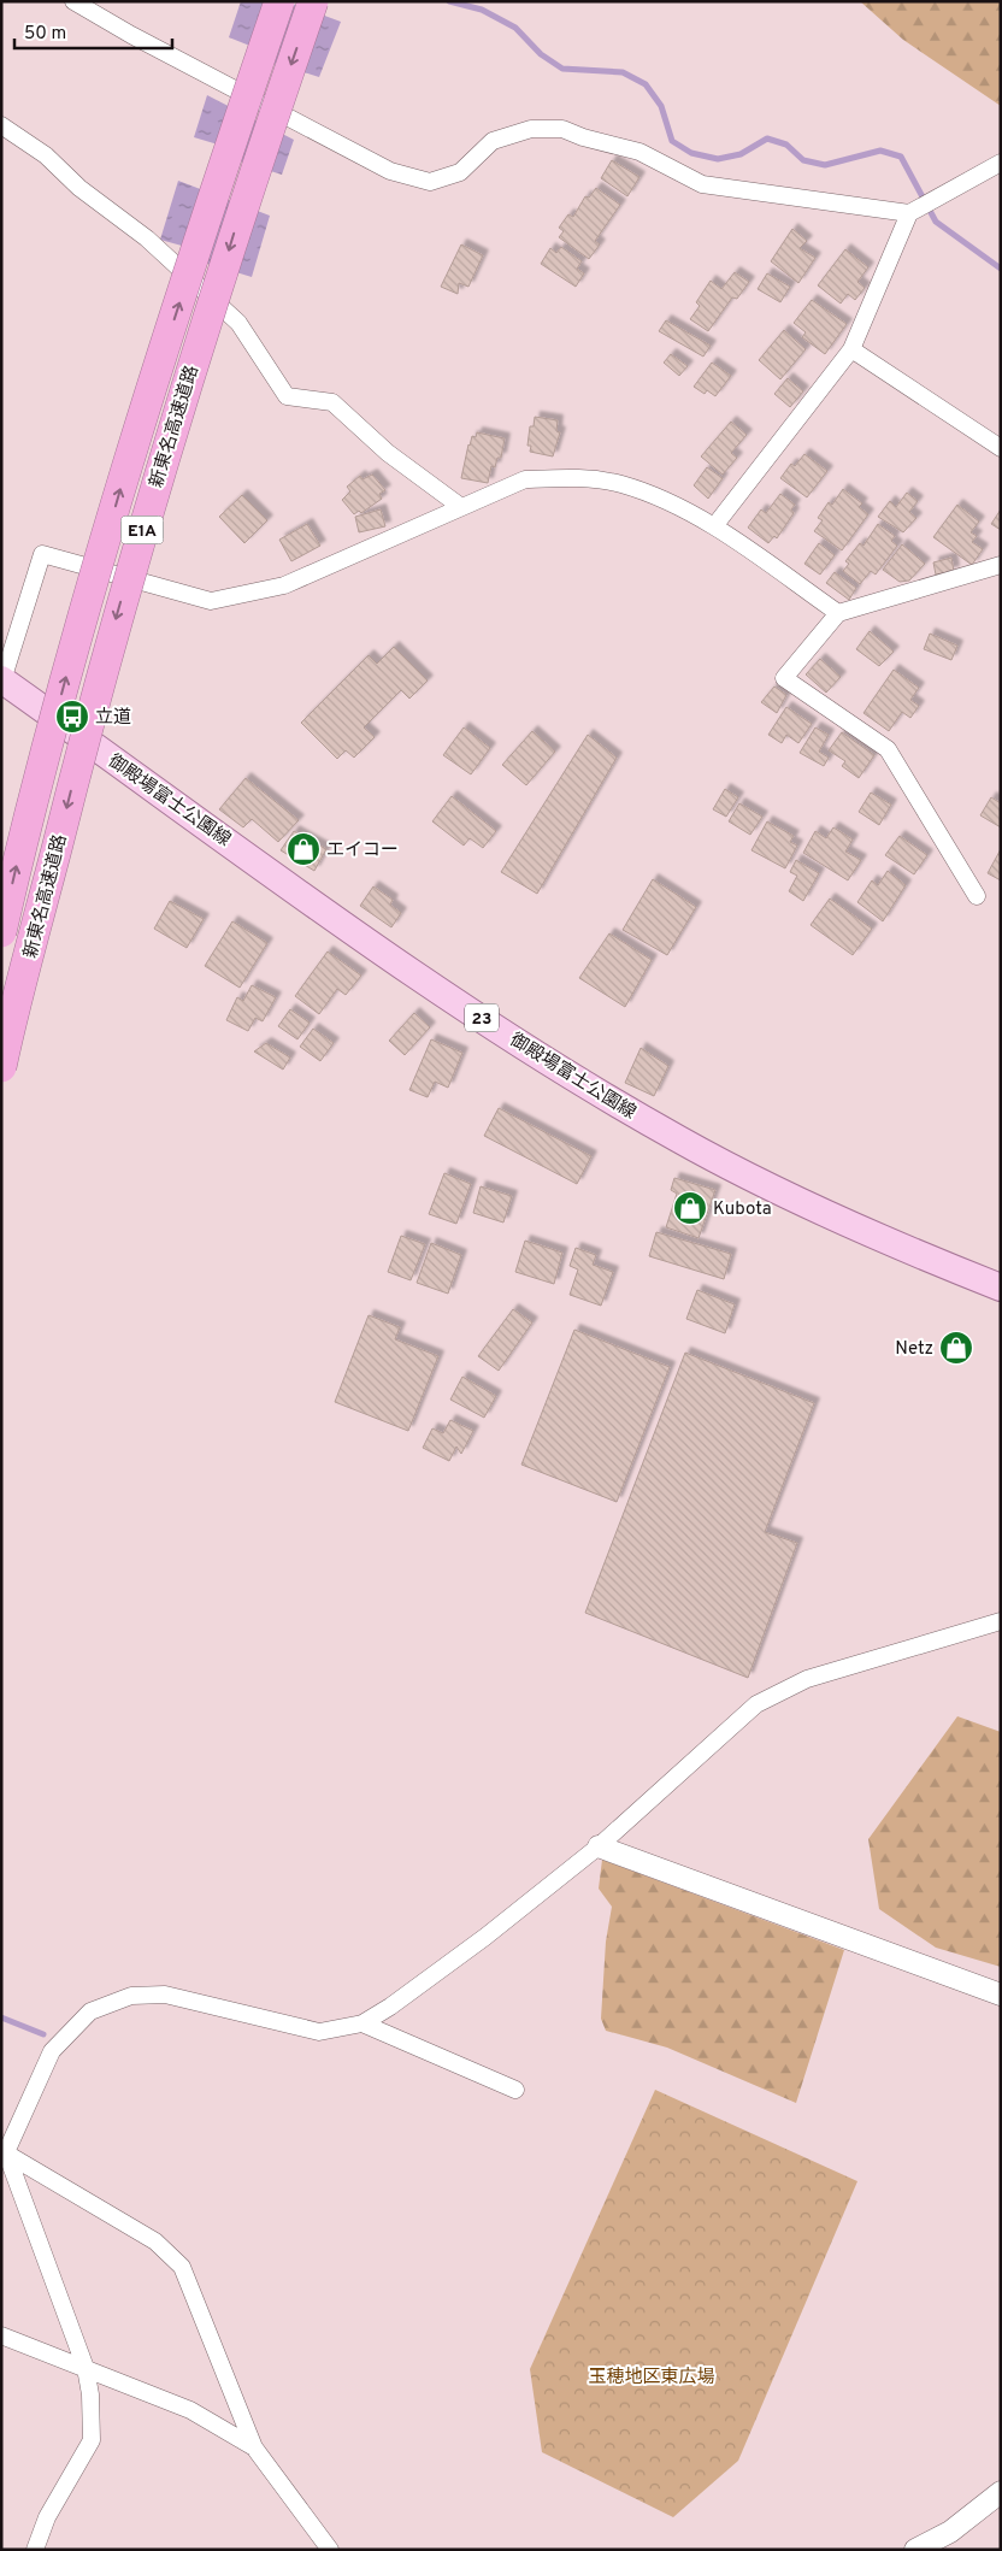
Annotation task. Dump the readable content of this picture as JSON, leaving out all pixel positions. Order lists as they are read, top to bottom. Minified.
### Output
{"streets":{"highway":["新東名高速道路","E1A"],"main road":["御殿場富士公園線","23"]},"parks":["玉穂地区東広場"],"places":{"bus stop":["立道"],"shop":["エイコー","Kubota","Netz"]},"scale_bar":"50 m"}
